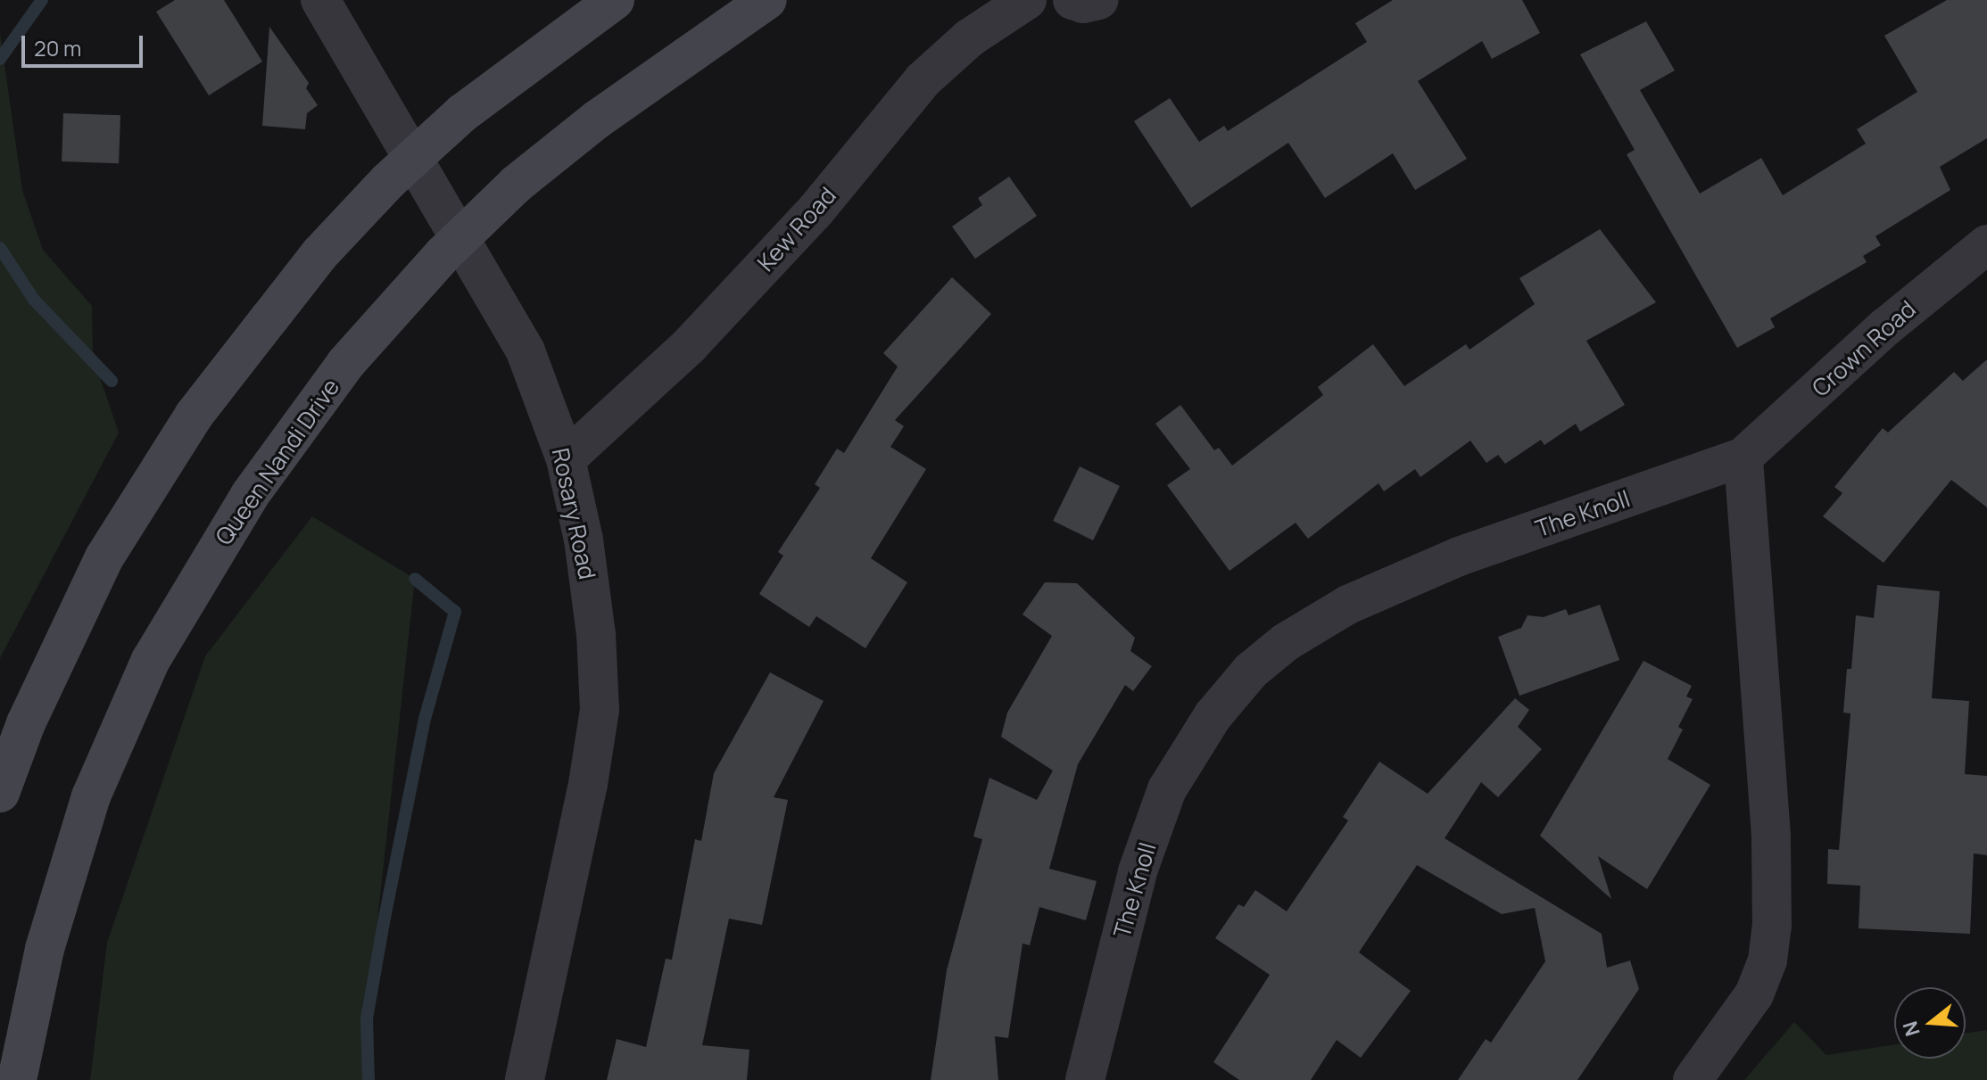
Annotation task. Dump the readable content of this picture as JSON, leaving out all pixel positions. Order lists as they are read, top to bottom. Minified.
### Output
{"streets":{"main road":["Queen Nandi Drive"],"street":["Kew Road","Crown Road","Rosary Road","The Knoll"]},"crossings":[["Kew Road","Rosary Road"],["Crown Road","The Knoll"]],"scale_bar":"20 m","north":"left"}
